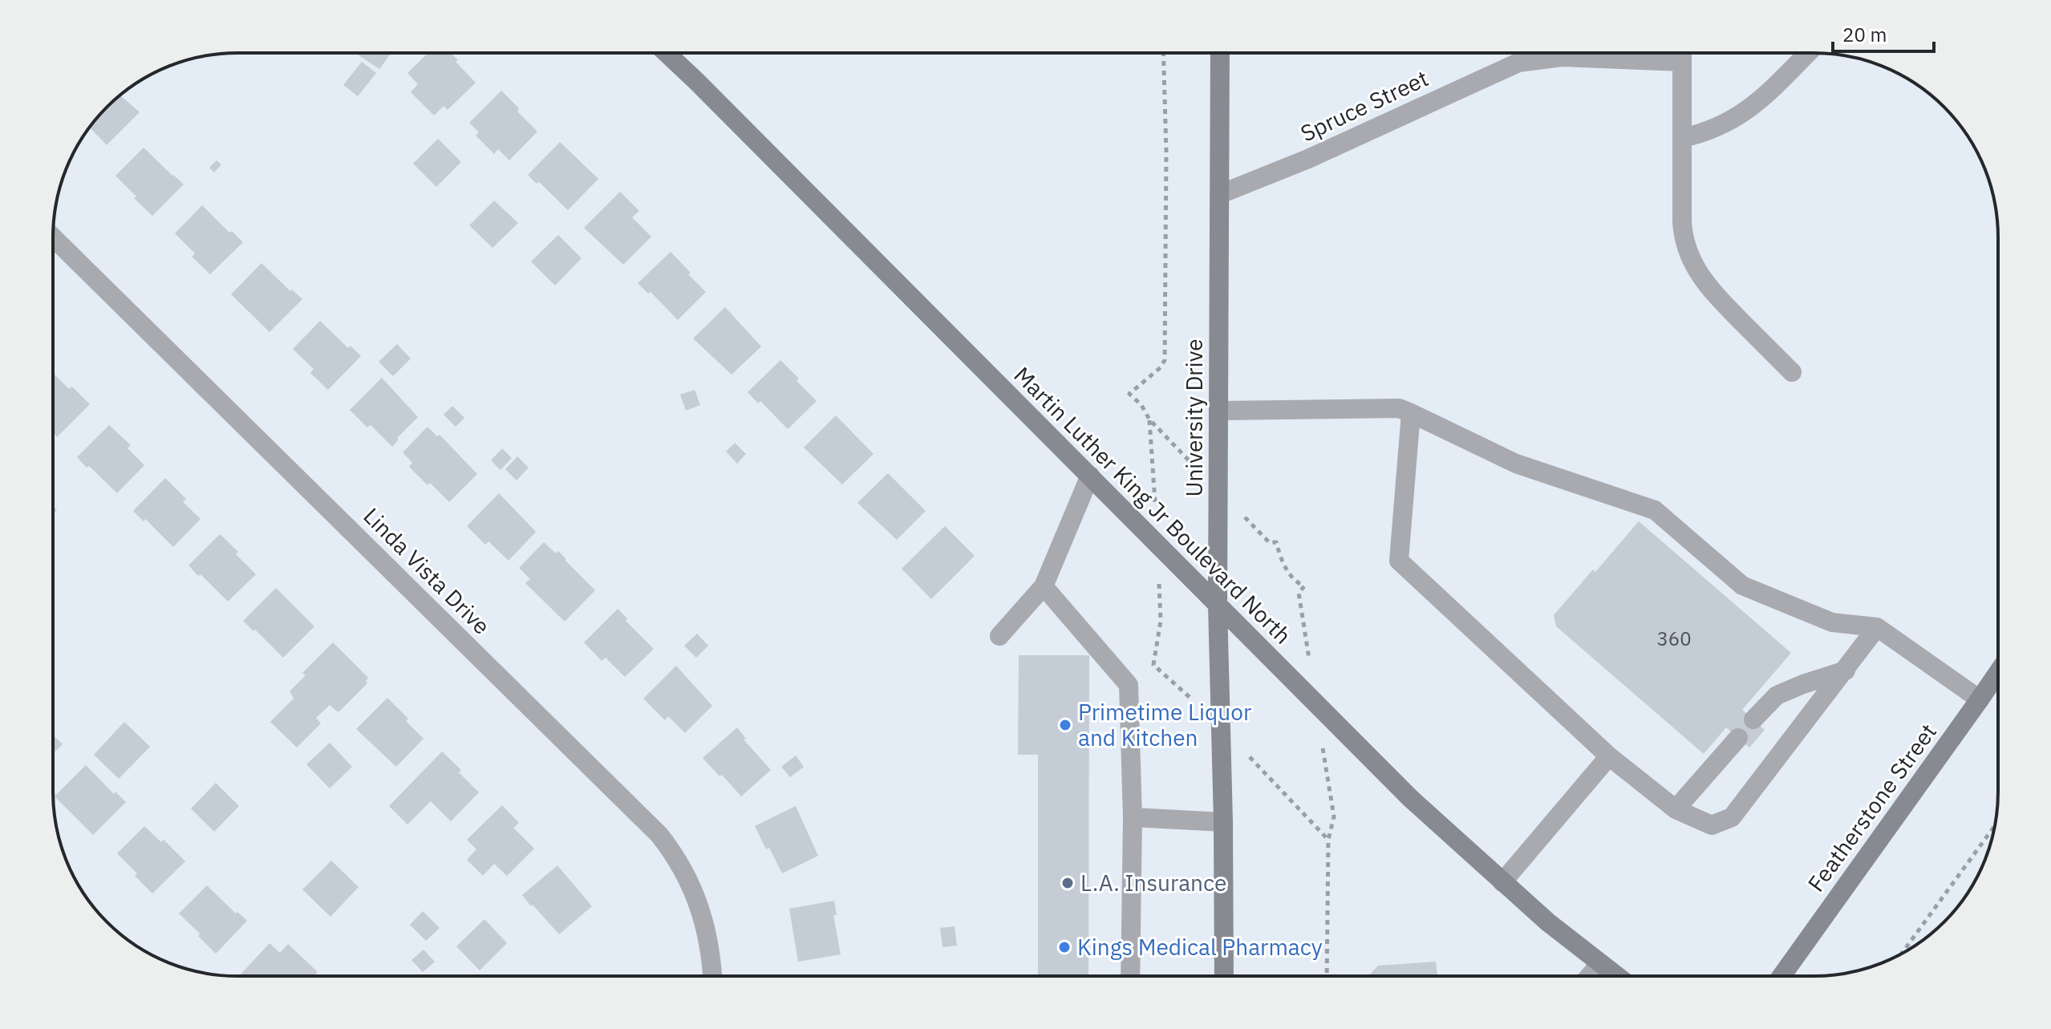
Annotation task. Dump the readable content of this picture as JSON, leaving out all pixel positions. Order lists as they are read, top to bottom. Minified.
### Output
{"streets":{"main road":["University Drive","Martin Luther King Jr Boulevard North","Featherstone Street"],"street":["Spruce Street","Linda Vista Drive"]},"crossings":[["Spruce Street","University Drive"],["University Drive","Martin Luther King Jr Boulevard North"]],"places":["Primetime Liquor and Kitchen","L.A. Insurance","Kings Medical Pharmacy"],"house_numbers":["360"],"scale_bar":"20 m"}
